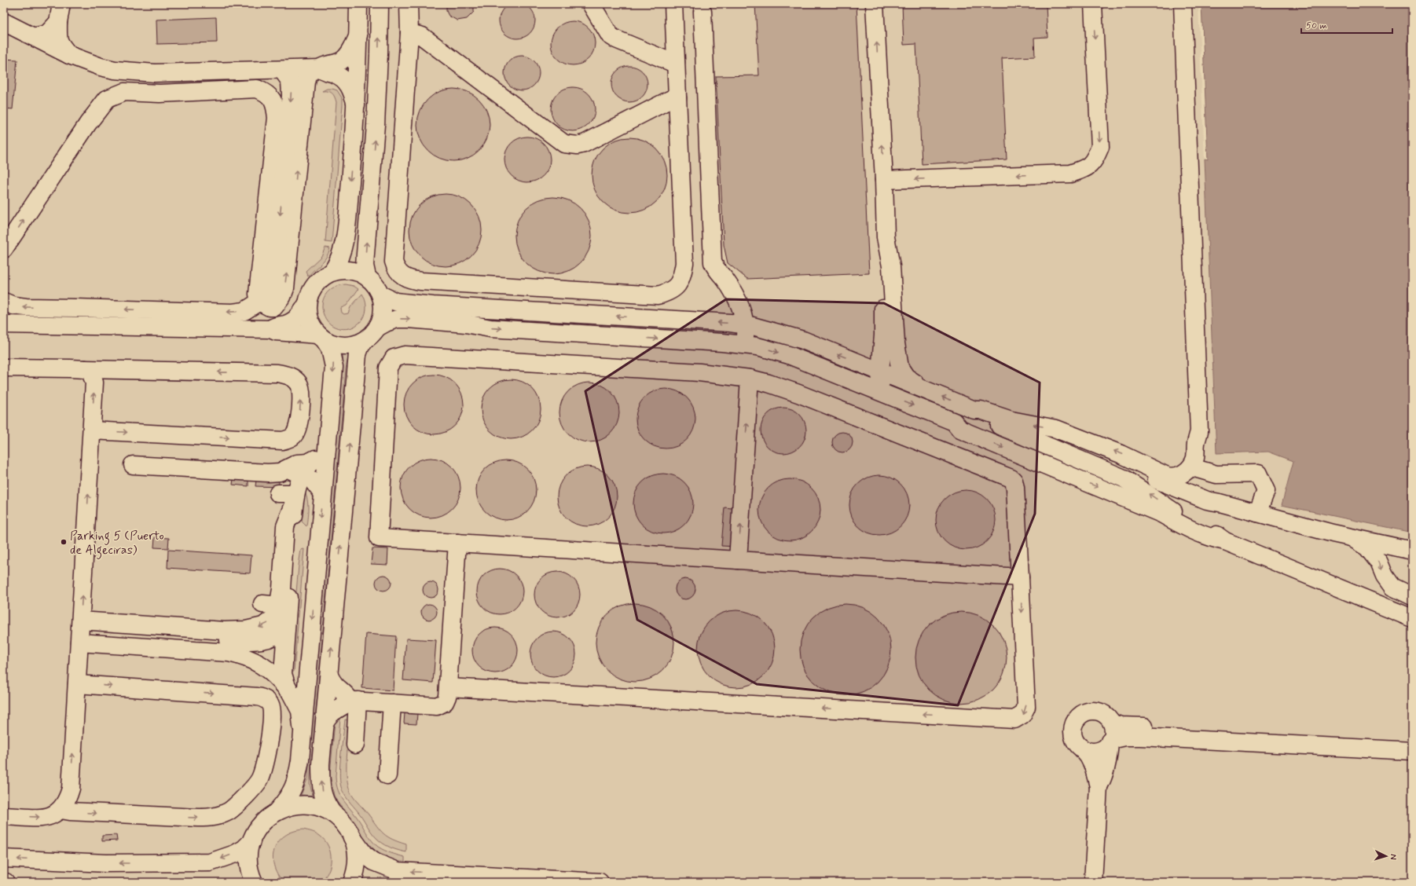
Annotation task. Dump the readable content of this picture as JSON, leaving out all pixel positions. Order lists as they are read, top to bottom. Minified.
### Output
{"places":["Parking 5 (Puerto de Algeciras)"],"scale_bar":"50 m","north":"right"}
